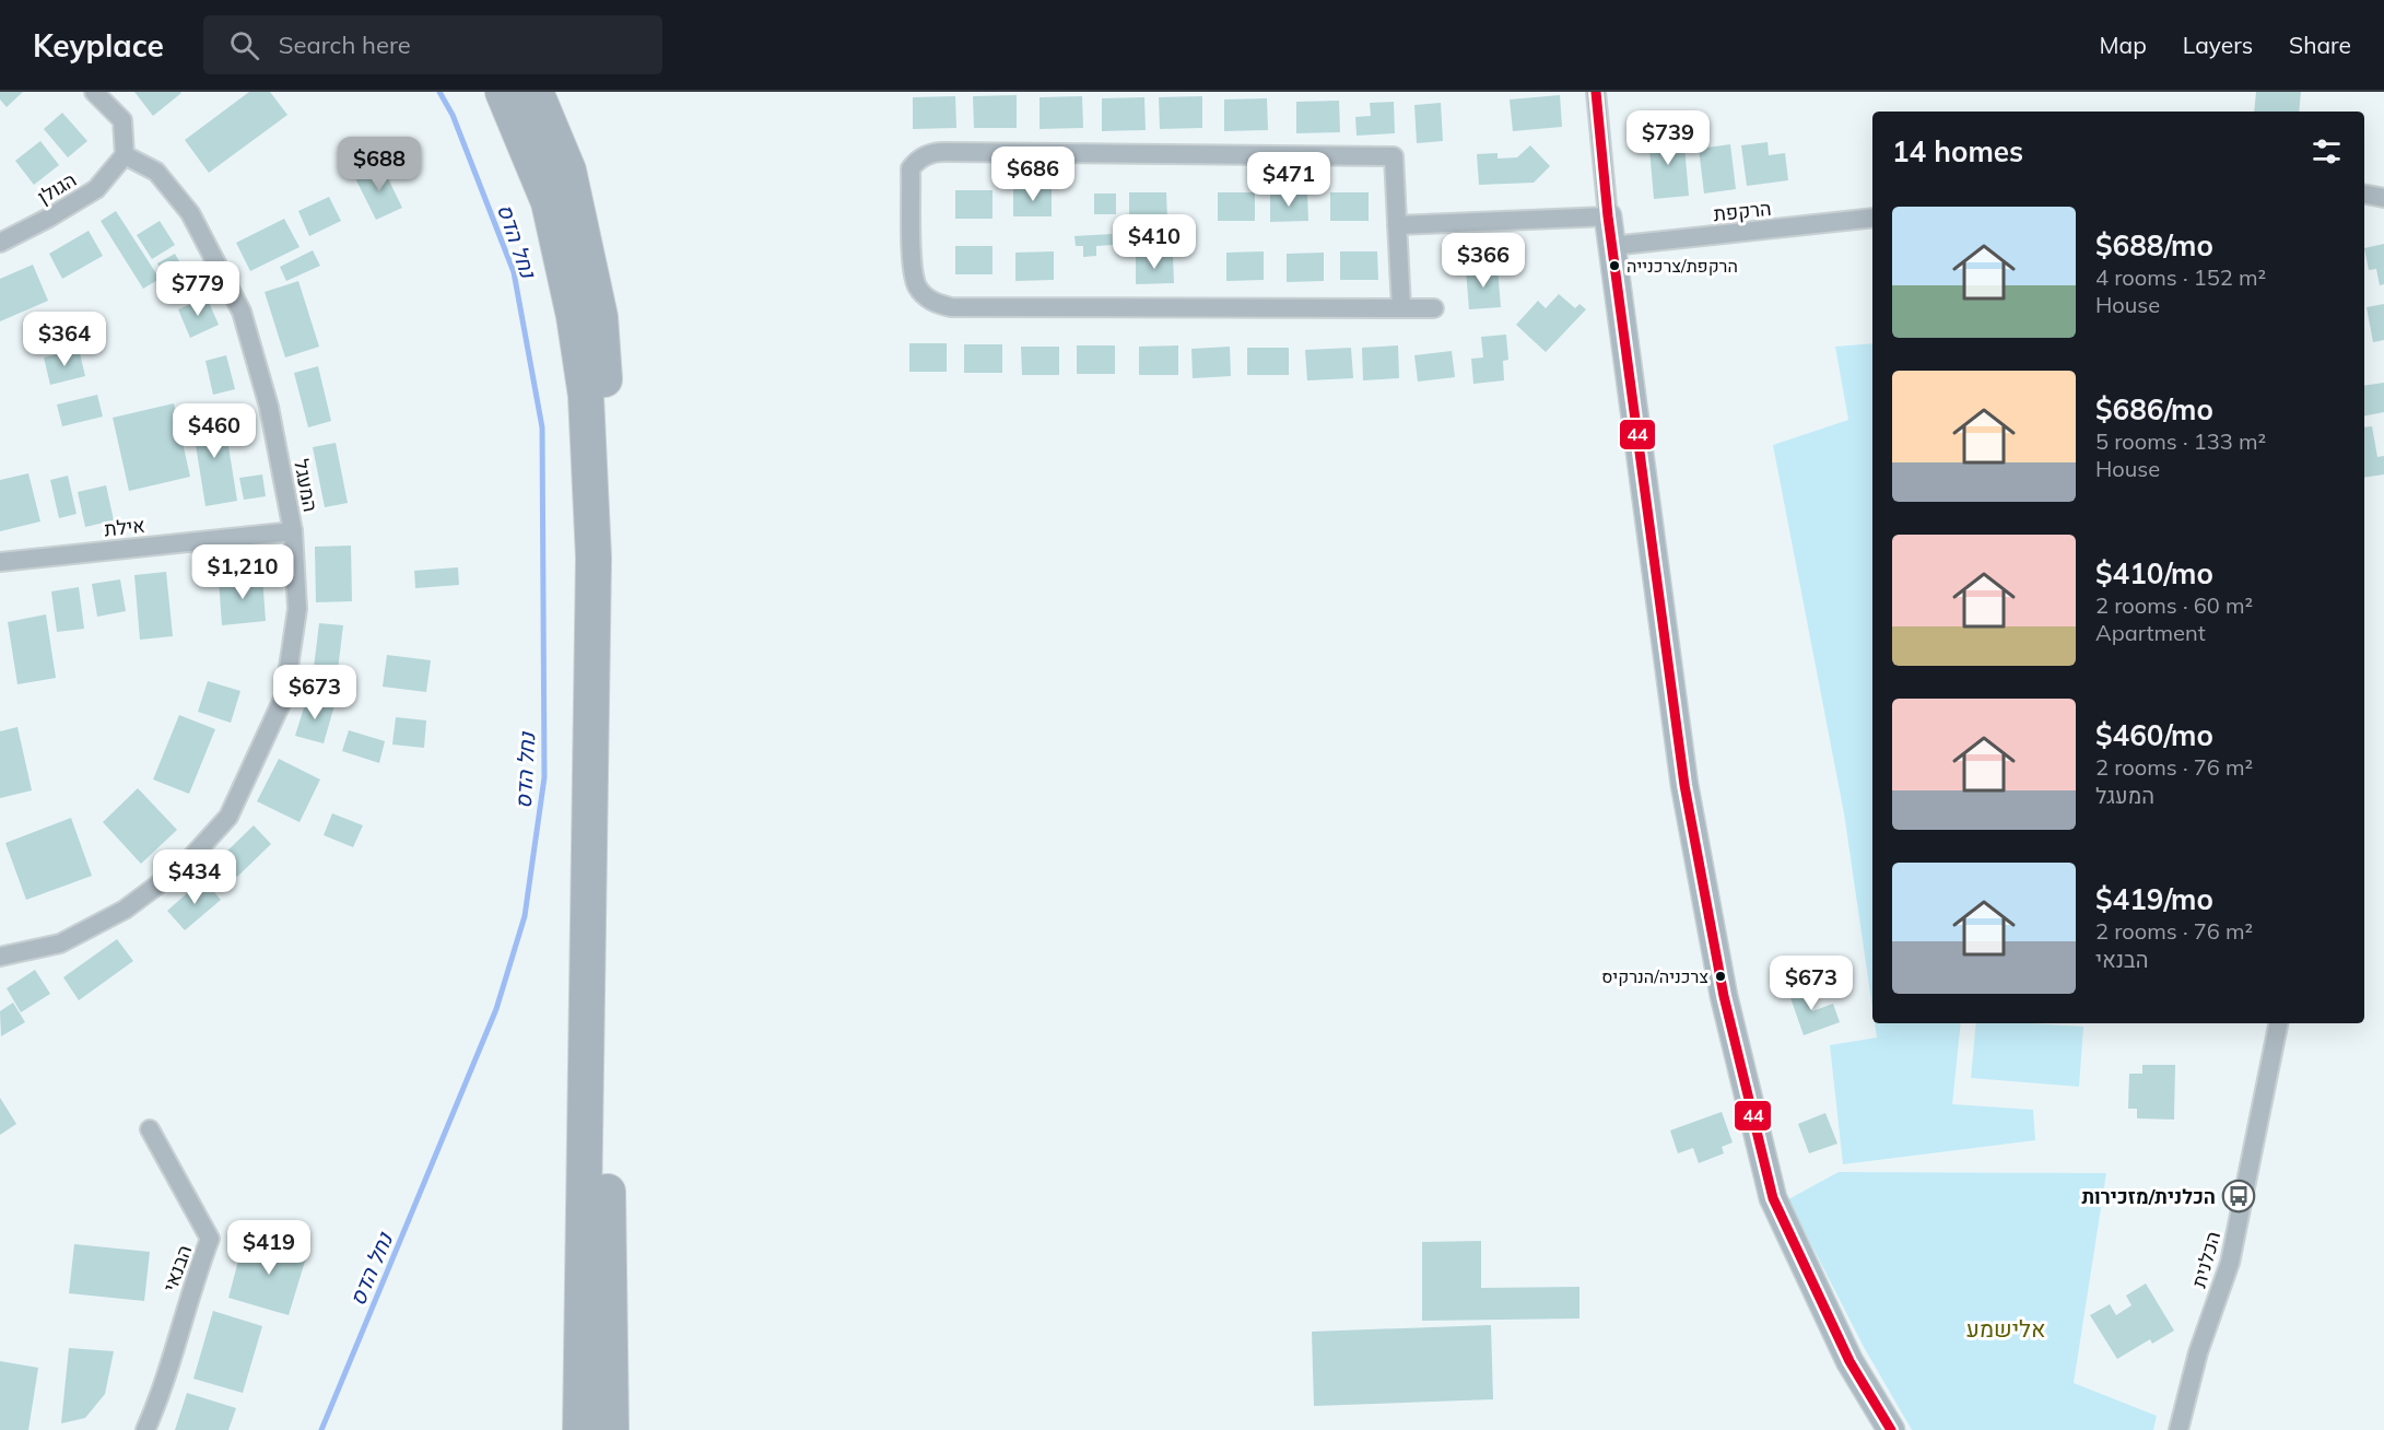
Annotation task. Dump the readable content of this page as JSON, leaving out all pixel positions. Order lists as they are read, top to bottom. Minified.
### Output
{"streets":{"street":["הגולן","הרקפת","המעגל","אילת","הכלנית","הבנאי"]},"crossings":[["הגולן","המעגל"],["המעגל","אילת"]],"districts":["אלישמע"],"water":["נחל הדס"],"places":{"other":["הרקפת/צרכנייה","צרכניה/הנרקיס"],"bus stop":["הכלנית/מזכירות"]},"lines":["transit line 44"],"page":{"header":"Keyplace","search":"Search here","nav":["Map","Layers","Share"],"price":["$739","$688","$686","$471","$410","$366","$779","$364","$460","$1,210","$673","$434","$673","$419"],"heading":"14 homes","list":[{"name":"$688/mo","note":"4 rooms · 152 m² · House"},{"name":"$686/mo","note":"5 rooms · 133 m² · House"},{"name":"$410/mo","note":"2 rooms · 60 m² · Apartment"},{"name":"$460/mo","note":"2 rooms · 76 m² · המעגל"},{"name":"$419/mo","note":"2 rooms · 76 m² · הבנאי"}]}}
